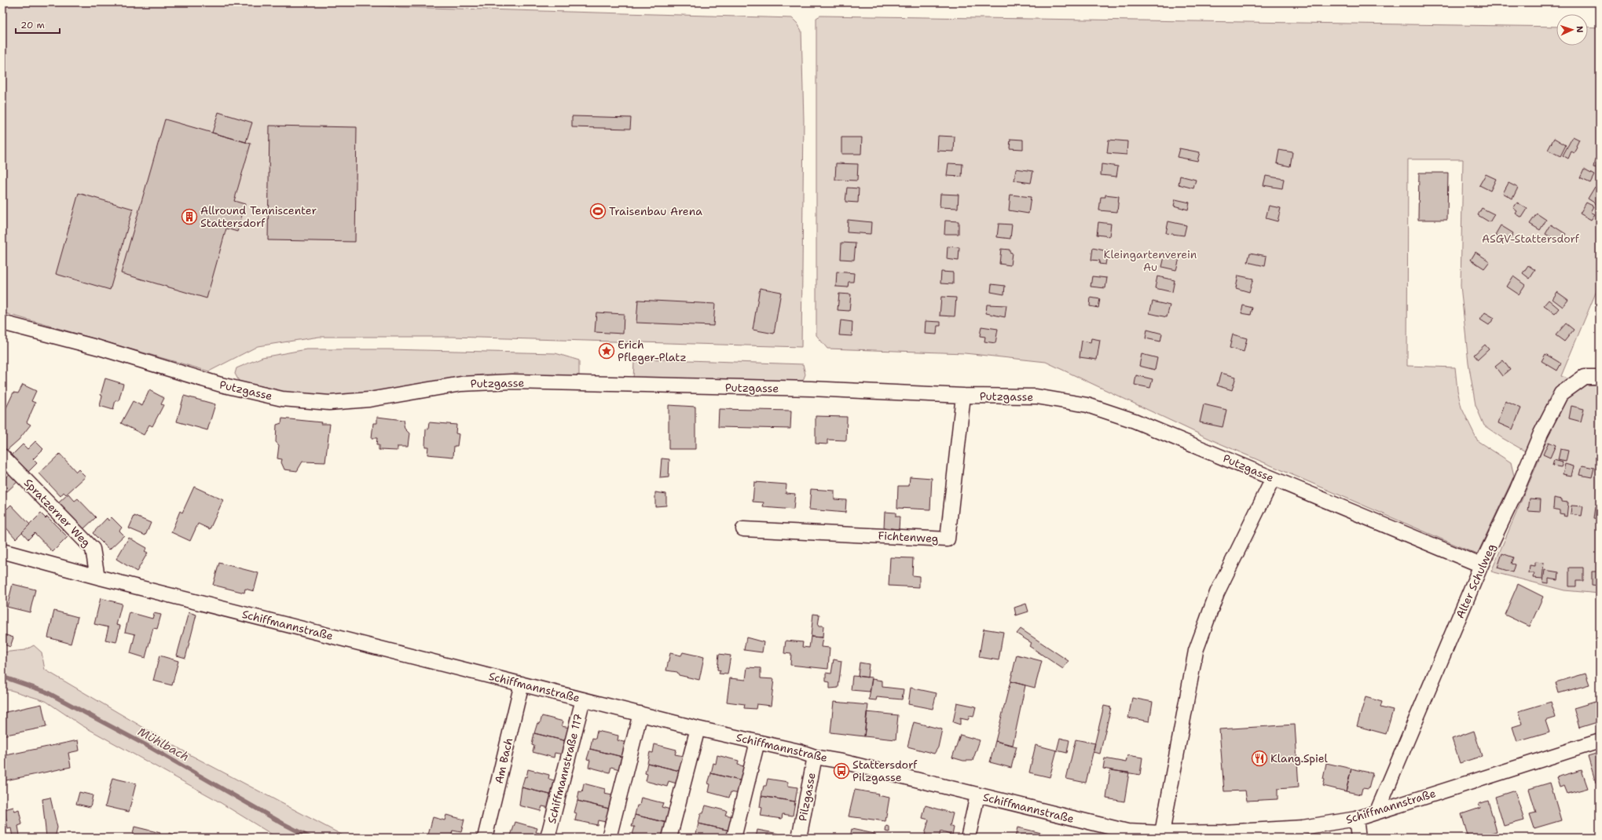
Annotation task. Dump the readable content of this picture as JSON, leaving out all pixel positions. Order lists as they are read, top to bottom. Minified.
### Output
{"streets":{"street":["Putzgasse","Spratzerner Weg","Fichtenweg","Alter Schulweg","Schiffmannstraße","Am Bach","Schiffmannstraße 117","Pilzgasse"]},"crossings":[["Putzgasse","Fichtenweg"],["Putzgasse","Alter Schulweg"],["Spratzerner Weg","Schiffmannstraße"],["Alter Schulweg","Schiffmannstraße"],["Schiffmannstraße","Am Bach"],["Schiffmannstraße","Schiffmannstraße 117"],["Schiffmannstraße","Pilzgasse"]],"water":["Mühlbach"],"parks":["ASGV-Stattersdorf","Kleingartenverein Au"],"places":{"sports":["Traisenbau Arena"],"building":["Allround Tenniscenter Stattersdorf"],"place":["Erich Pfleger-Platz"],"restaurant":["Klang.Spiel"],"bus stop":["Stattersdorf Pilzgasse"]},"scale_bar":"20 m","north":"right"}
